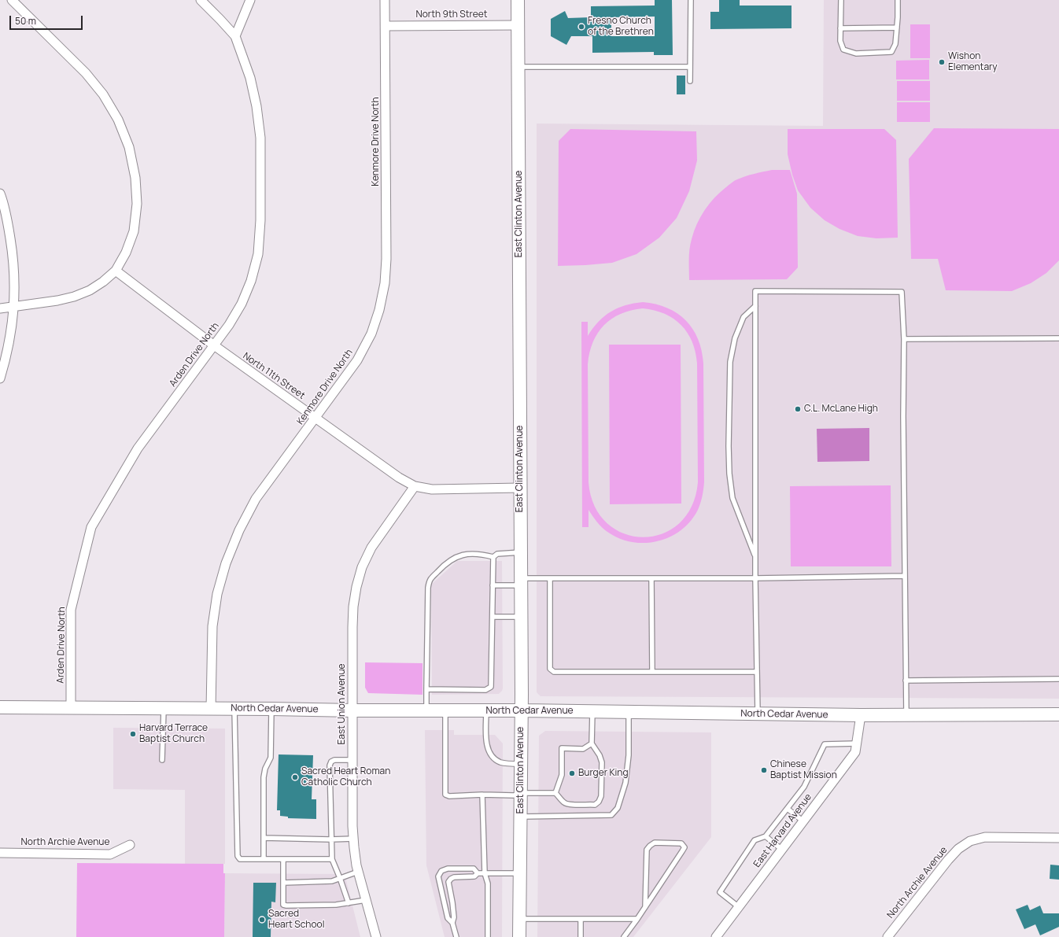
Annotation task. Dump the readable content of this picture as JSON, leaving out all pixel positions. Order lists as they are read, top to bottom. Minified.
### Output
{"streets":{"main road":["East Clinton Avenue","North Cedar Avenue"],"street":["North 9th Street","Kenmore Drive North","Arden Drive North","North 11th Street","East Union Avenue","East Harvard Avenue","North Archie Avenue"]},"crossings":[["North 9th Street","Kenmore Drive North"],["North 9th Street","East Clinton Avenue"],["Kenmore Drive North","North 11th Street"],["Kenmore Drive North","North Cedar Avenue"],["East Clinton Avenue","North 11th Street"],["East Clinton Avenue","North Cedar Avenue"],["Arden Drive North","North 11th Street"],["Arden Drive North","North Cedar Avenue"],["North 11th Street","East Union Avenue"],["East Union Avenue","North Cedar Avenue"],["North Cedar Avenue","East Harvard Avenue"]],"places":["Fresno Church of the Brethren","Wishon Elementary","C.L. McLane High","Harvard Terrace Baptist Church","Chinese Baptist Mission","Burger King","Sacred Heart Roman Catholic Church","Sacred Heart School"],"scale_bar":"50 m"}
